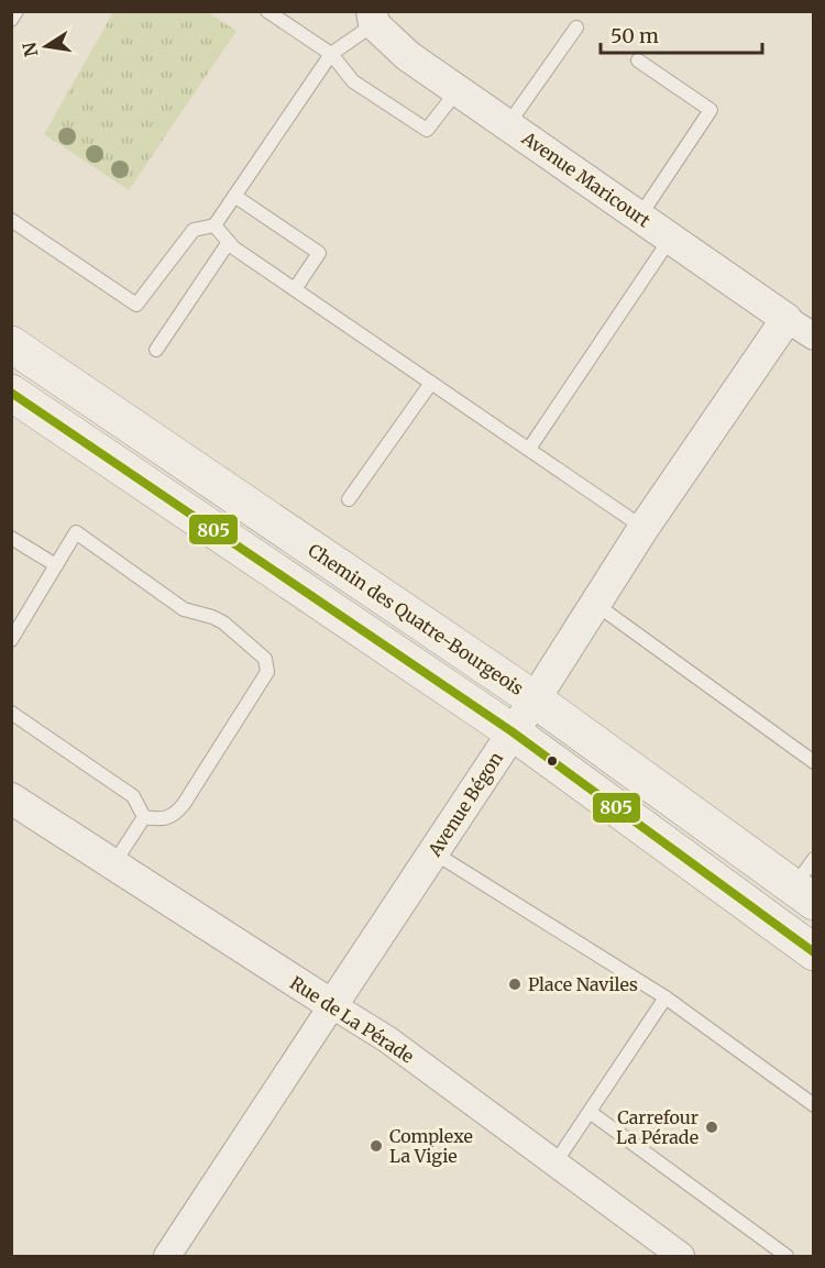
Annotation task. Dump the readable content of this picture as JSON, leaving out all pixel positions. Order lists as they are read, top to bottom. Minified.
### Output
{"streets":{"main road":["Chemin des Quatre-Bourgeois"],"street":["Avenue Maricourt","Avenue Bégon","Rue de La Pérade"]},"crossings":[["Avenue Maricourt","Avenue Bégon"],["Chemin des Quatre-Bourgeois","Avenue Bégon"],["Avenue Bégon","Rue de La Pérade"]],"places":["Place Naviles","Carrefour La Pérade","Complexe La Vigie"],"lines":["transit line 805"],"scale_bar":"50 m","north":"left"}
